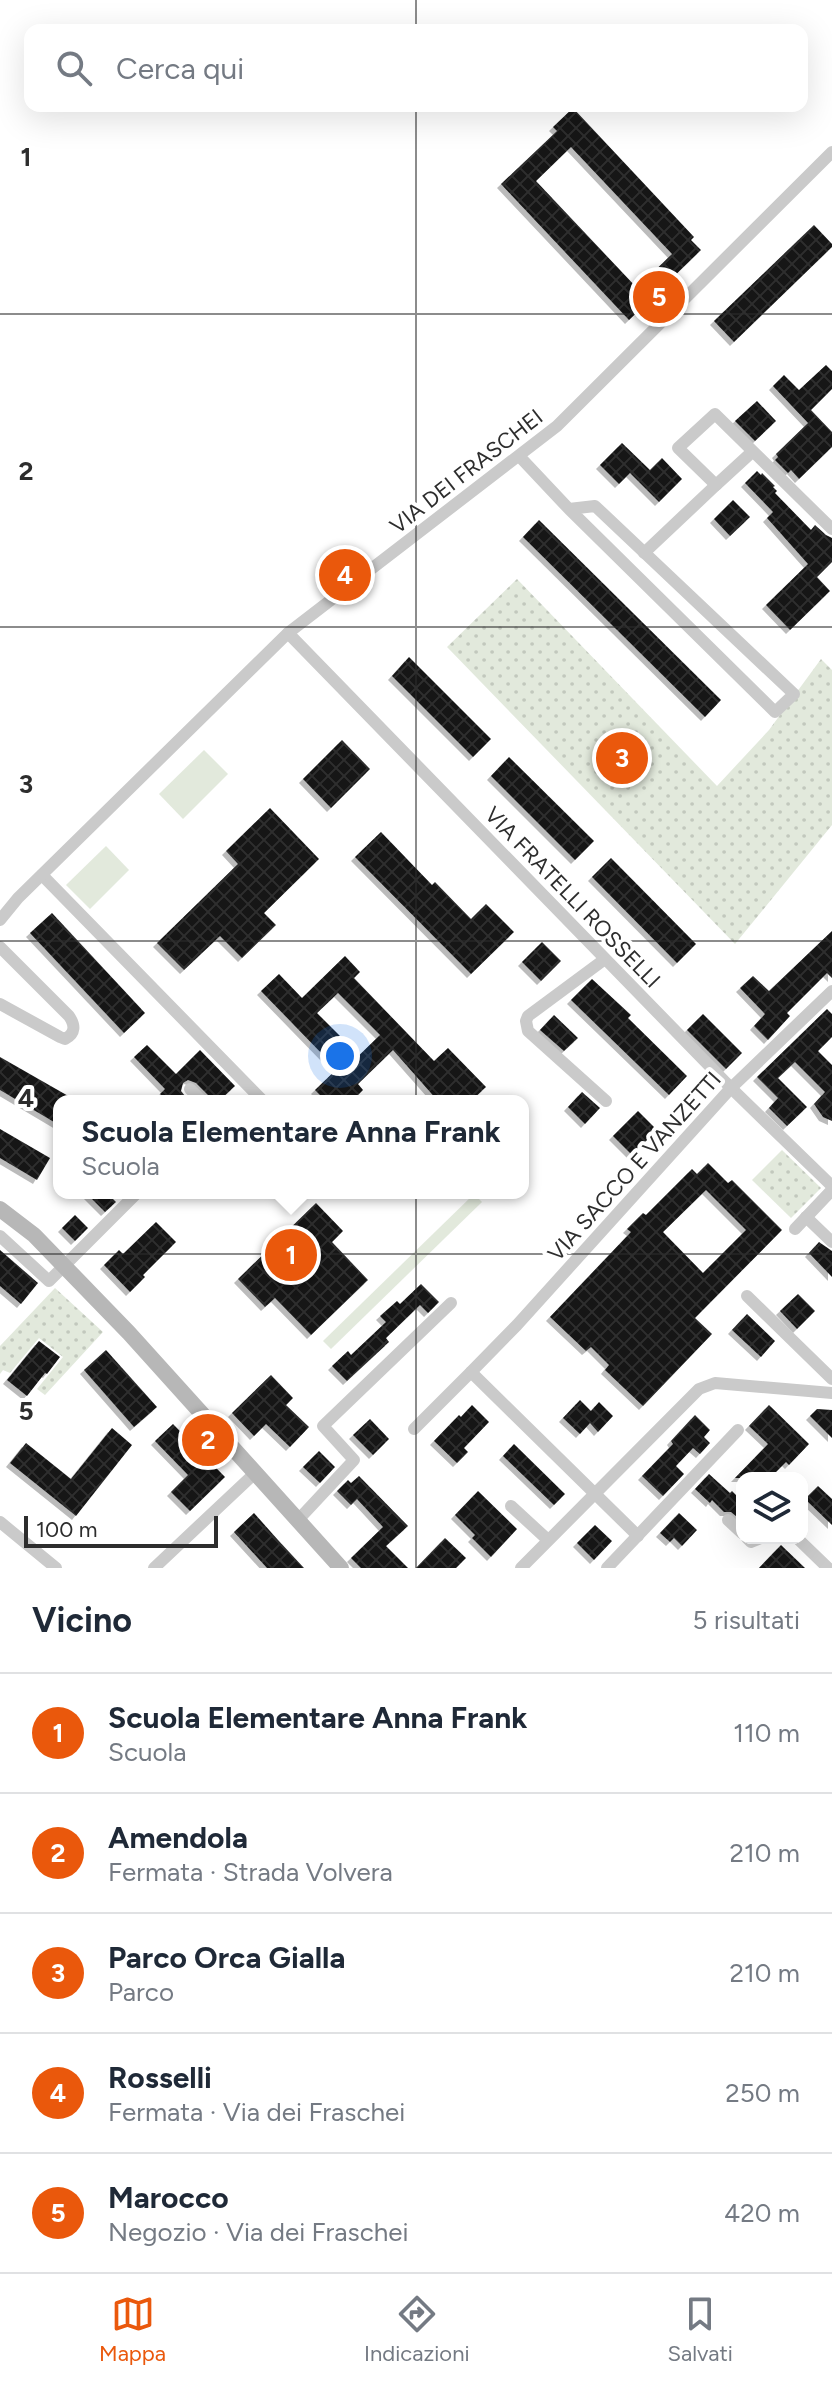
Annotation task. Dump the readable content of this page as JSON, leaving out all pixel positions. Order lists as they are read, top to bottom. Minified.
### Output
{"streets":{"street":["VIA DEI FRASCHEI","VIA FRATELLI ROSSELLI","VIA SACCO E VANZETTI"]},"crossings":[["VIA DEI FRASCHEI","VIA FRATELLI ROSSELLI"],["VIA FRATELLI ROSSELLI","VIA SACCO E VANZETTI"]],"scale_bar":"100 m","page":{"search":"Cerca qui","pins":["5","4","3","1","2"],"popup":["Scuola Elementare Anna Frank","Scuola"],"scale":"100 m","heading":["Vicino","5 risultati"],"list":[{"mark":"1","name":"Scuola Elementare Anna Frank","note":"Scuola","value":"110 m"},{"mark":"2","name":"Amendola","note":"Fermata · Strada Volvera","value":"210 m"},{"mark":"3","name":"Parco Orca Gialla","note":"Parco","value":"210 m"},{"mark":"4","name":"Rosselli","note":"Fermata · Via dei Fraschei","value":"250 m"},{"mark":"5","name":"Marocco","note":"Negozio · Via dei Fraschei","value":"420 m"}],"nav":["Mappa","Indicazioni","Salvati"]},"grid":{"rows":["1","2","3","4","5"]}}
